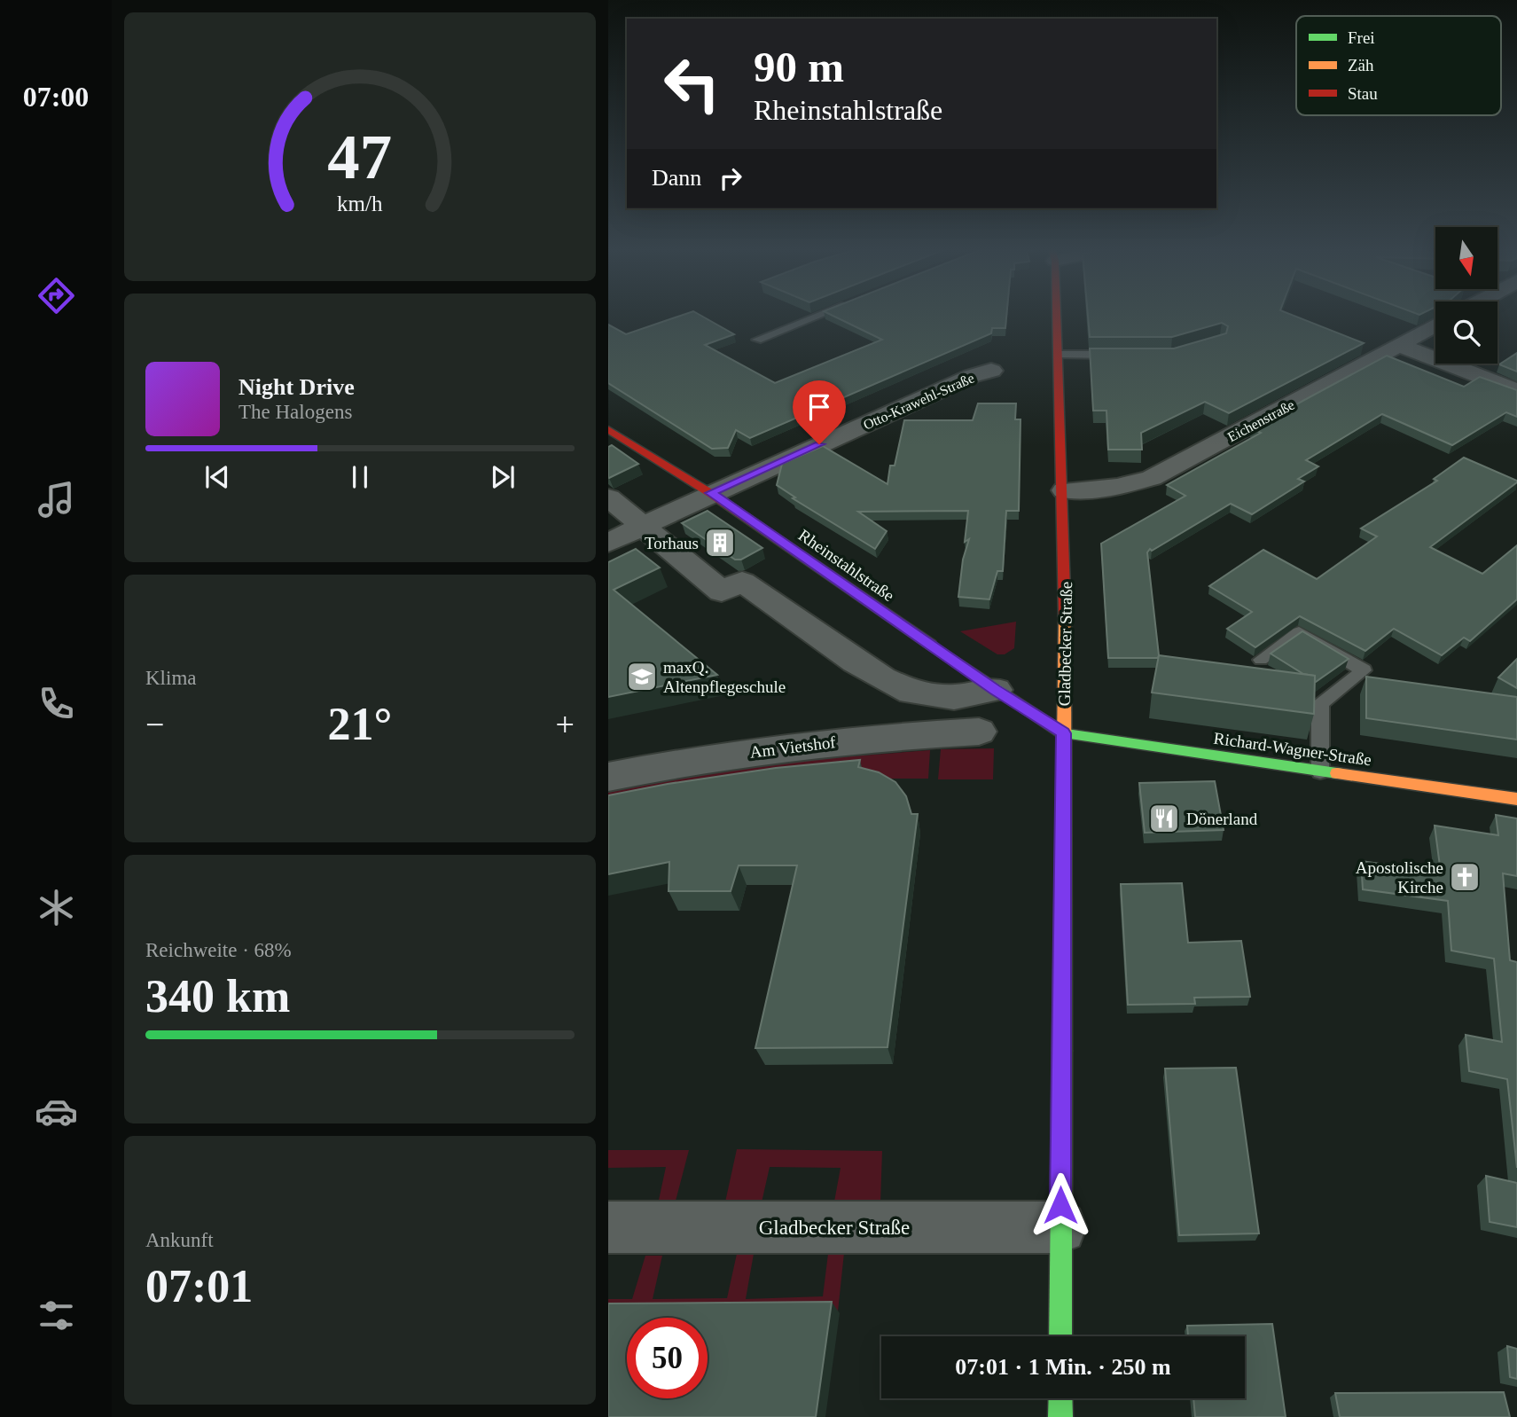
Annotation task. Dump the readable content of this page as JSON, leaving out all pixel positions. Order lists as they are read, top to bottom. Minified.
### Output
{"streets":{"main road":["Rheinstahlstraße","Gladbecker Straße","Richard-Wagner-Straße"],"street":["Otto-Krawehl-Straße","Eichenstraße","Am Vietshof"]},"crossings":[["Otto-Krawehl-Straße","Rheinstahlstraße"],["Eichenstraße","Gladbecker Straße"],["Rheinstahlstraße","Gladbecker Straße"],["Rheinstahlstraße","Richard-Wagner-Straße"],["Gladbecker Straße","Richard-Wagner-Straße"]],"places":{"building":["Torhaus"],"school or university":["maxQ. Altenpflegeschule"],"restaurant":["Dönerland"],"church":["Apostolische Kirche"]},"legend":["Frei","Zäh","Stau"],"north":"bottom","page":{"tabs":"07:00","turn":["90 m","Rheinstahlstraße"],"then":"Dann","song":["Night Drive","The Halogens"],"tile":["Klima",["Reichweite · 68%","340 km"],["Ankunft","07:01"]],"heat":["−","21°","+"],"limit":"50","trip":"07:01 · 1 Min. · 250 m","gauge":["47","km/h"]}}
